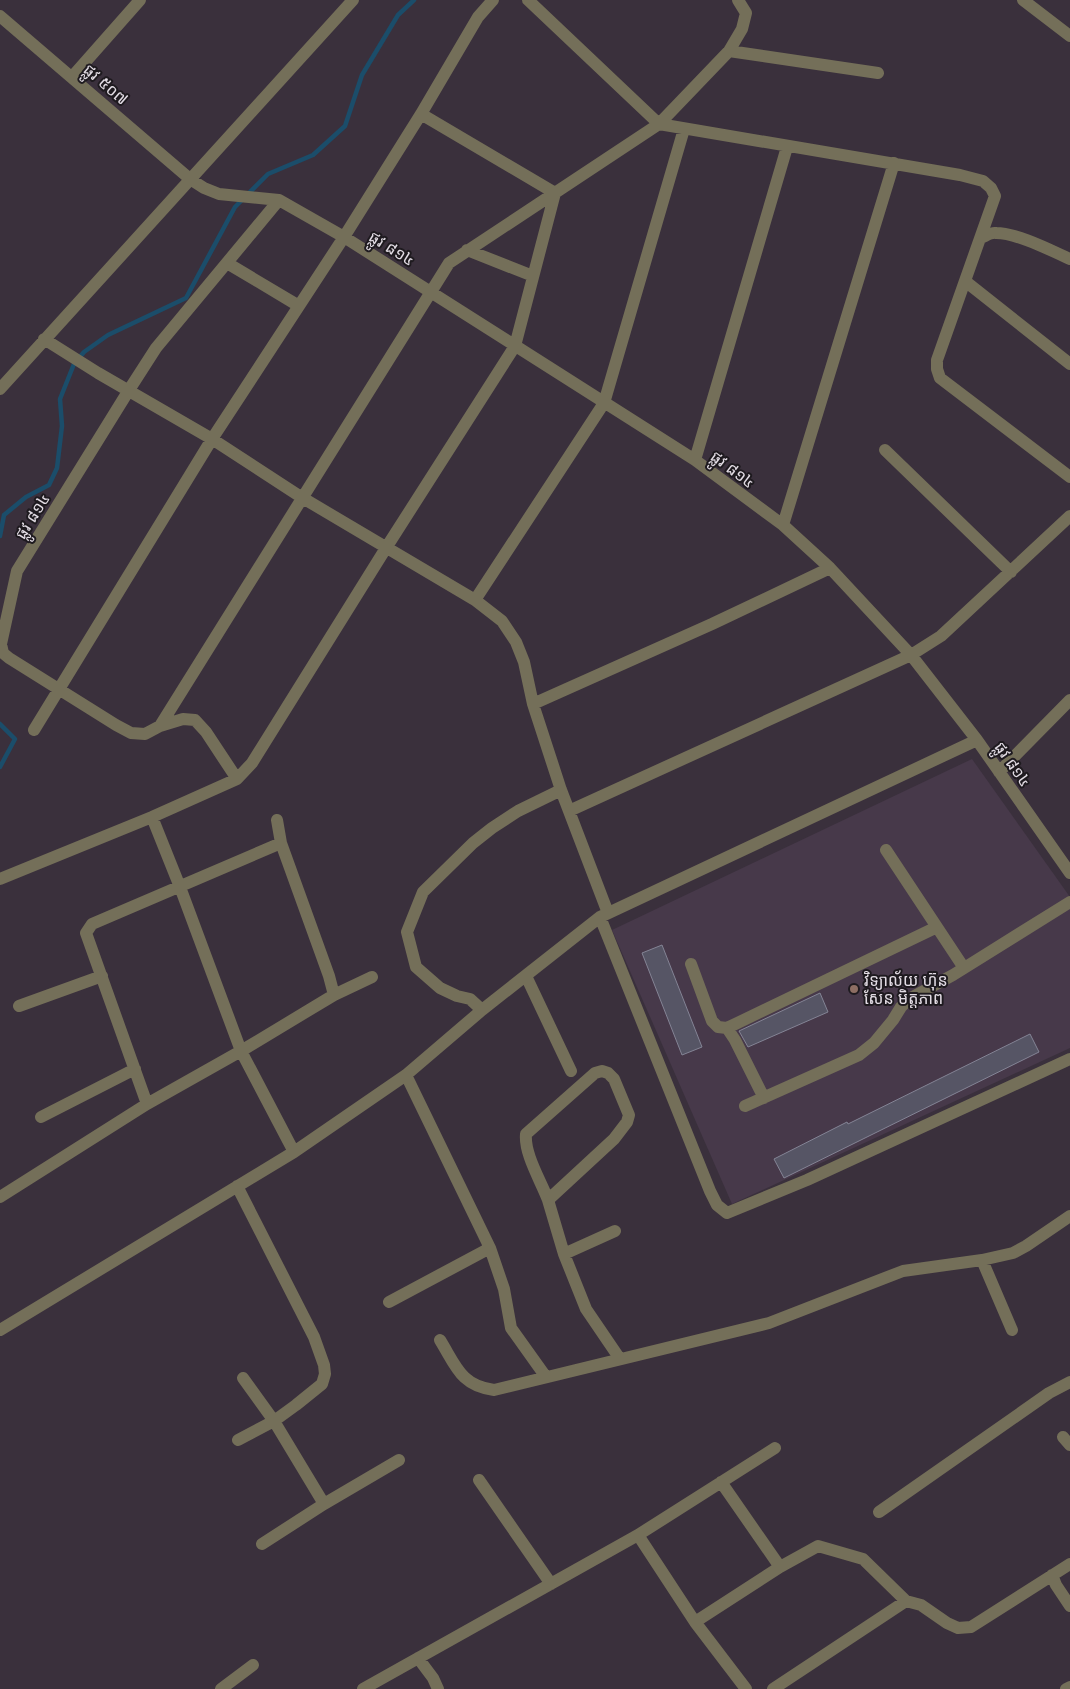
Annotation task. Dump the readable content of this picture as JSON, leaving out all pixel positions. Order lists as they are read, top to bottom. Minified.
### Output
{"streets":{"street":["ផ្លូវ ៥០៧","ផ្លូវ ៨១៤"]},"crossings":[["ផ្លូវ ៥០៧","ផ្លូវ ៨១៤"]],"places":["វិទ្យាល័យ ហ៊ុន សែន មិត្តភាព"]}
